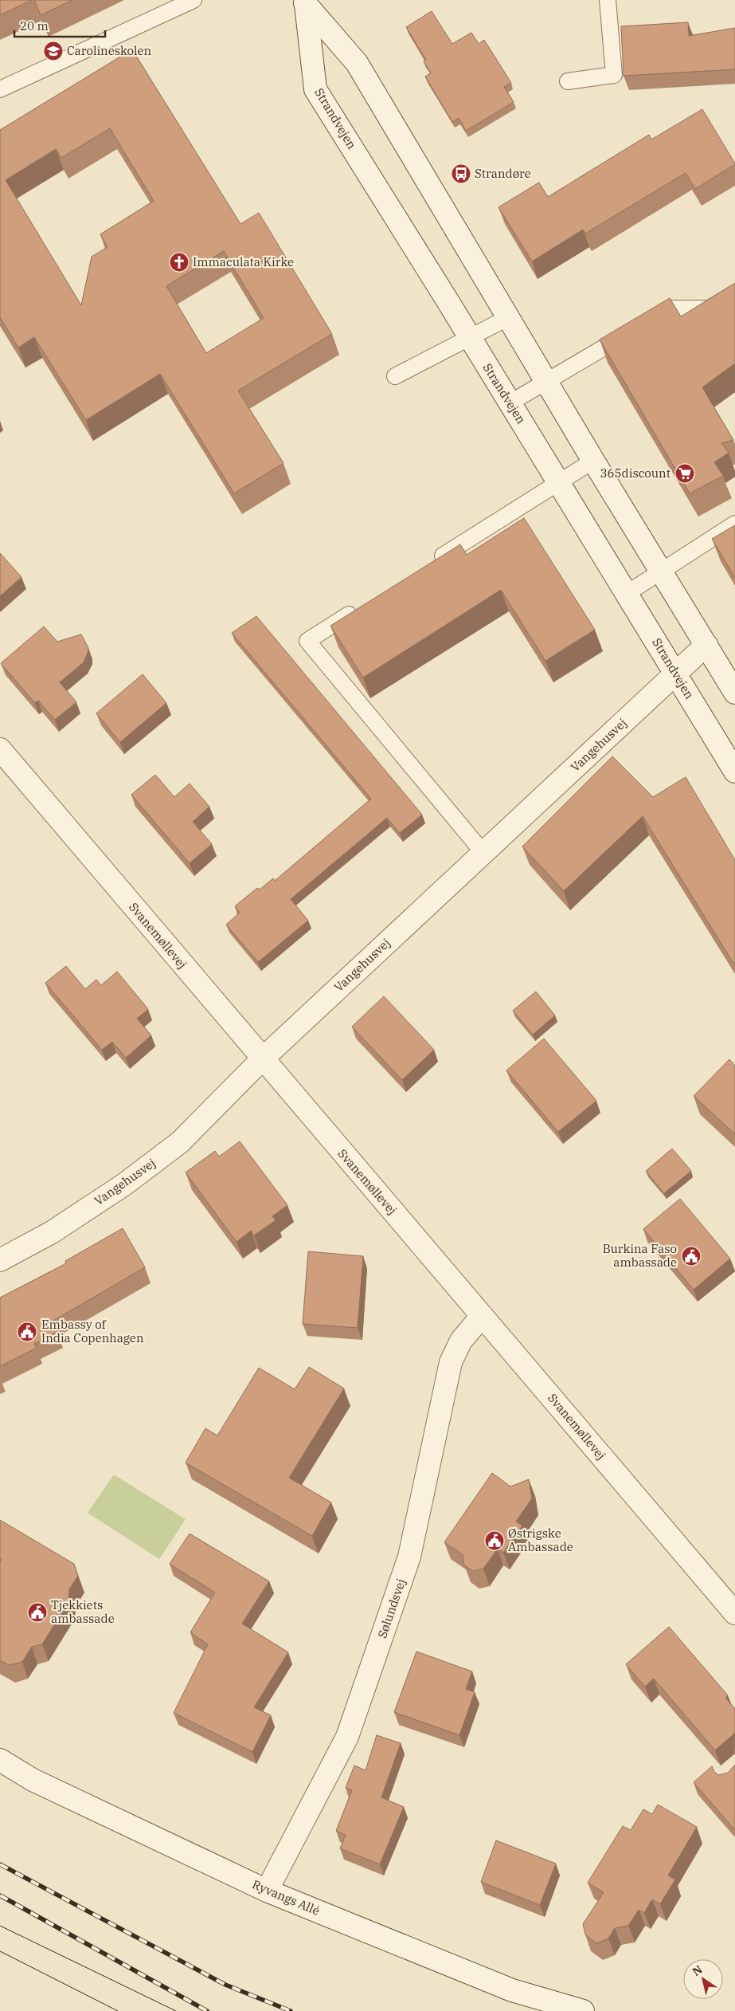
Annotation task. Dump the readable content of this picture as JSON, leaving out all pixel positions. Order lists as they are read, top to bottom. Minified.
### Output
{"streets":{"street":["Strandvejen","Vangehusvej","Svanemøllevej","Sølundsvej","Ryvangs Allé"]},"crossings":[["Strandvejen","Vangehusvej"],["Vangehusvej","Svanemøllevej"],["Svanemøllevej","Sølundsvej"],["Sølundsvej","Ryvangs Allé"]],"places":{"school or university":["Carolineskolen"],"bus stop":["Strandøre"],"church":["Immaculata Kirke"],"supermarket":["365discount"],"public building":["Burkina Faso ambassade","Embassy of India Copenhagen","Østrigske Ambassade","Tjekkiets ambassade"]},"scale_bar":"20 m","north":"top left"}
